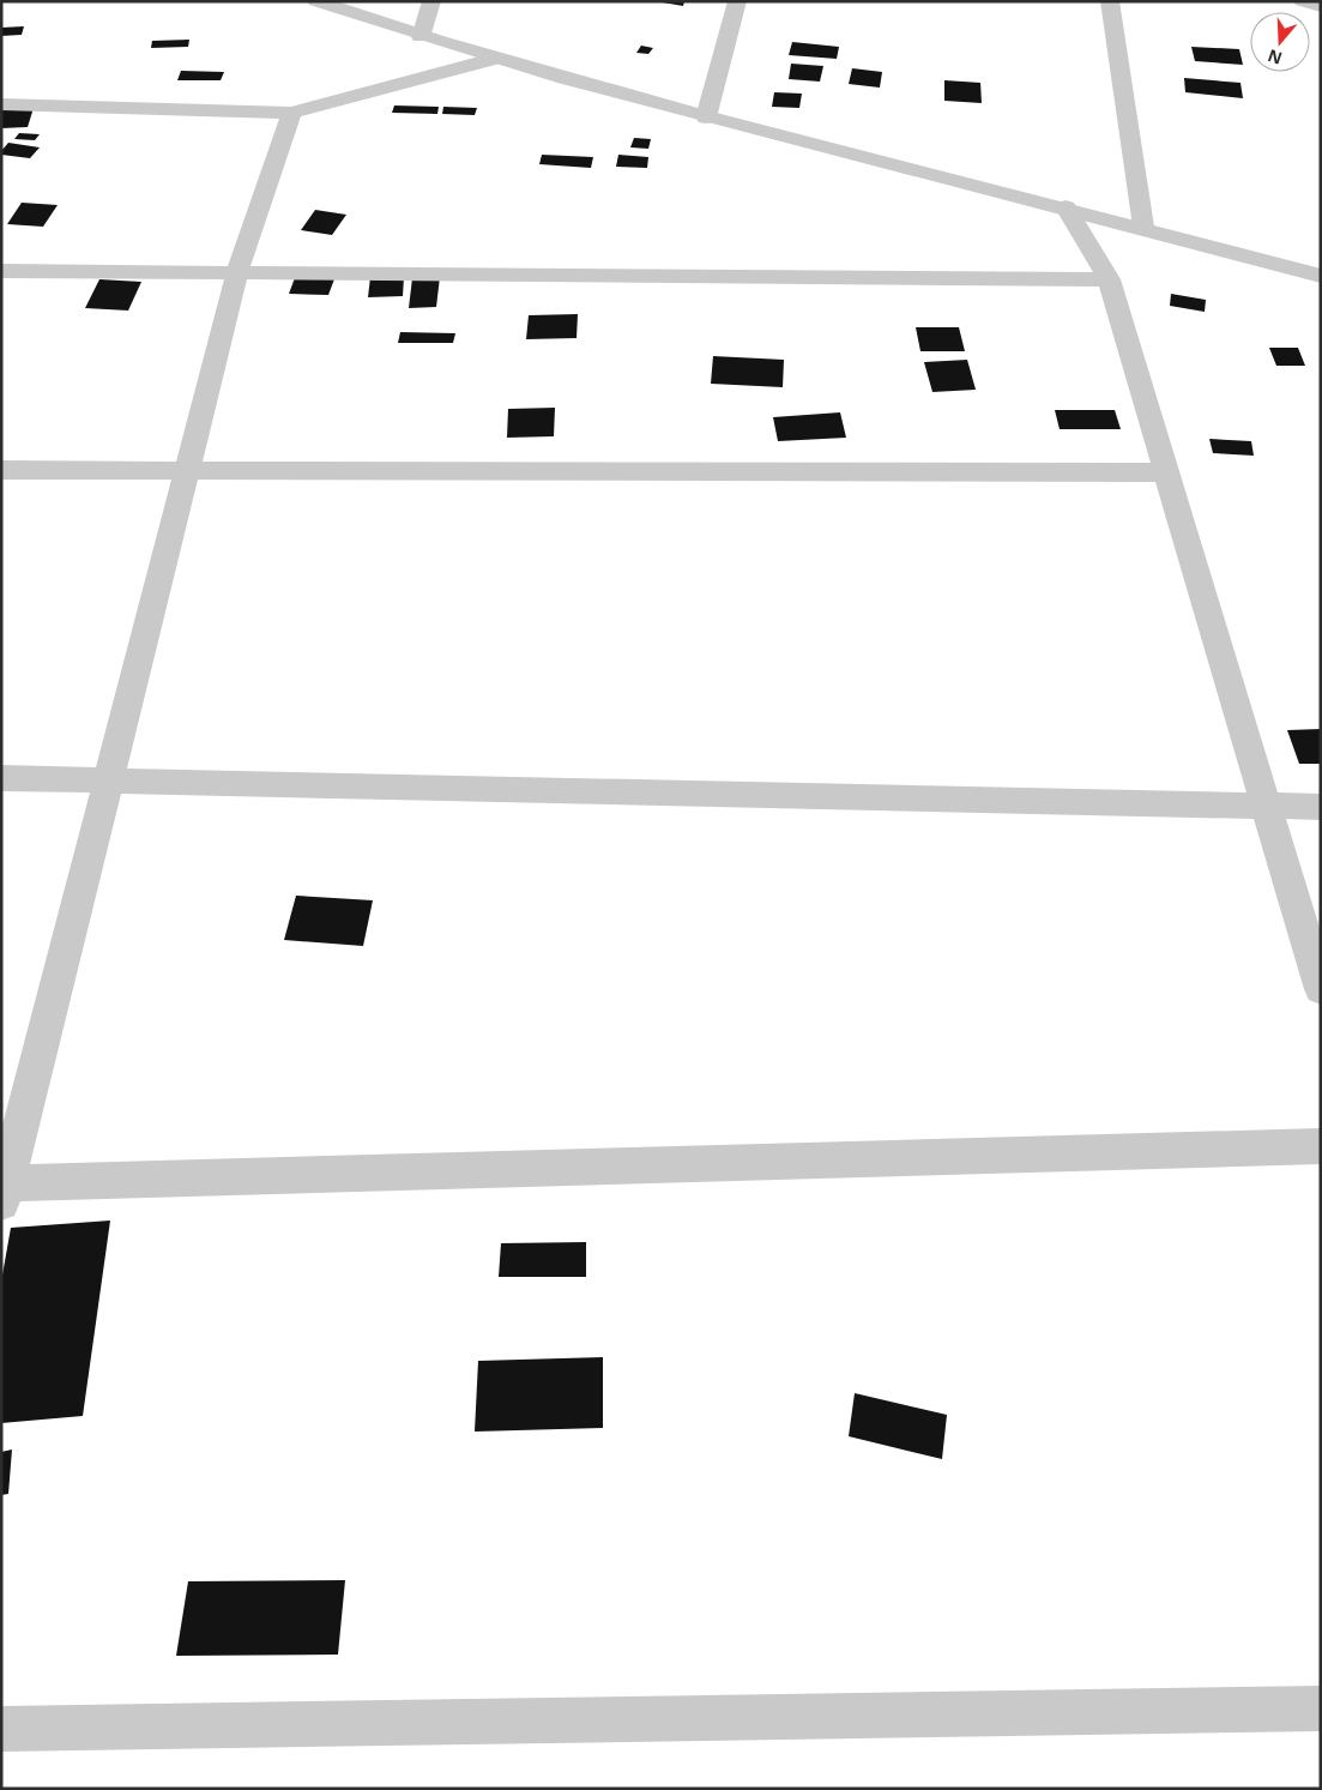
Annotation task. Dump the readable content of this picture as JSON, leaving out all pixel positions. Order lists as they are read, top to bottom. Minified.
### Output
{"north":"bottom"}
